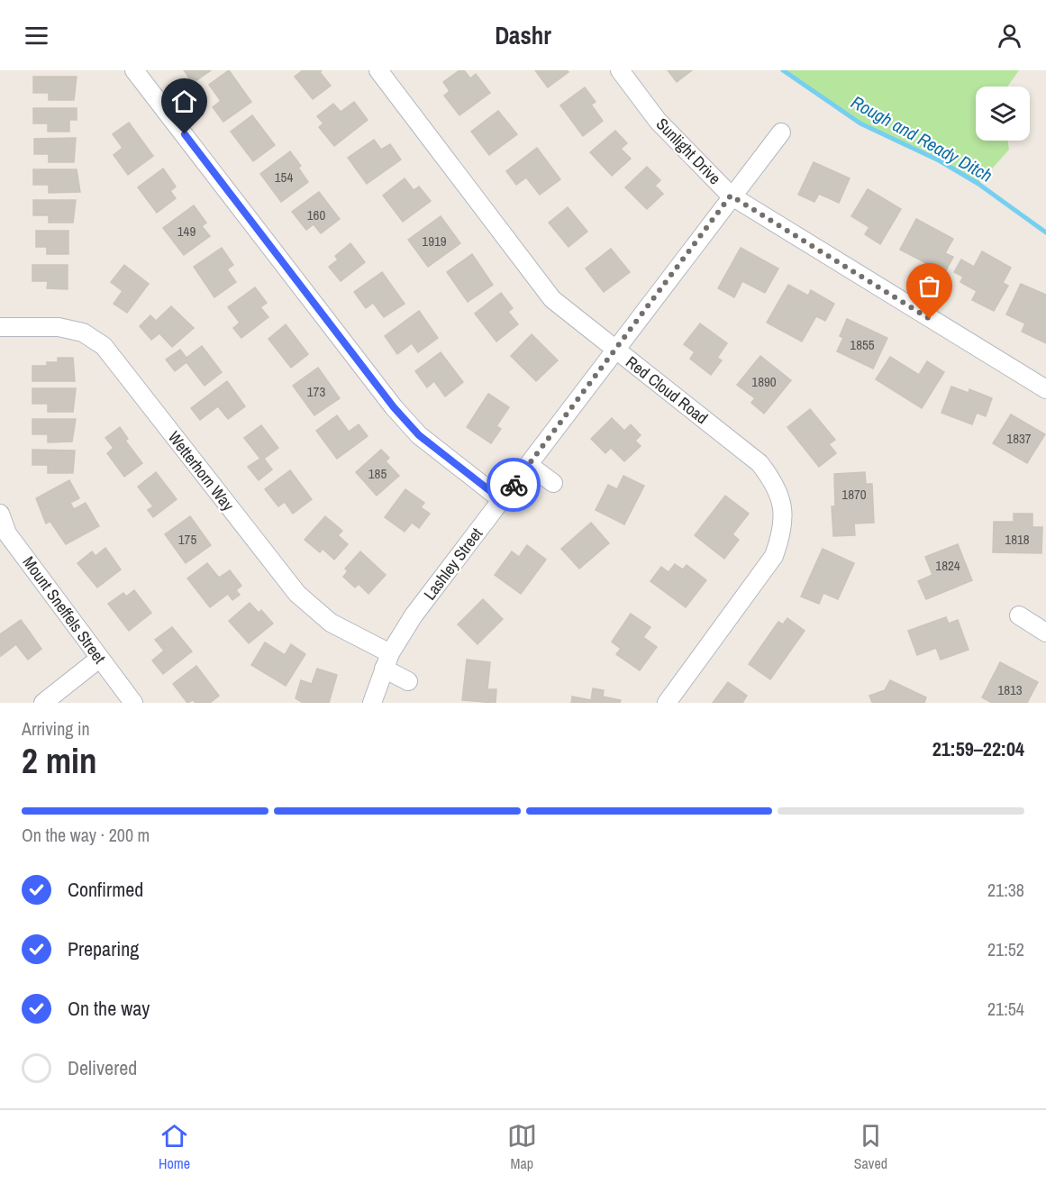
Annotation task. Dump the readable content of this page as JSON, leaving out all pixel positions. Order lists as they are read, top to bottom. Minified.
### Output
{"streets":{"street":["Sunlight Drive","Red Cloud Road","Wetterhorn Way","Lashley Street","Mount Sneffels Street"]},"crossings":[["Sunlight Drive","Lashley Street"],["Red Cloud Road","Lashley Street"],["Wetterhorn Way","Lashley Street"]],"water":["Rough and Ready Ditch"],"house_numbers":["154","160","149","1919","1855","1890","173","1837","185","1870","175","1818","1824","1813"],"page":{"header":"Dashr","heading":["2 min","Arriving in","21:59–22:04"],"bar":"On the way · 200 m","list":[["Confirmed","21:38"],["Preparing","21:52"],["On the way","21:54"],"Delivered"],"tabs":["Home","Map","Saved"]}}
